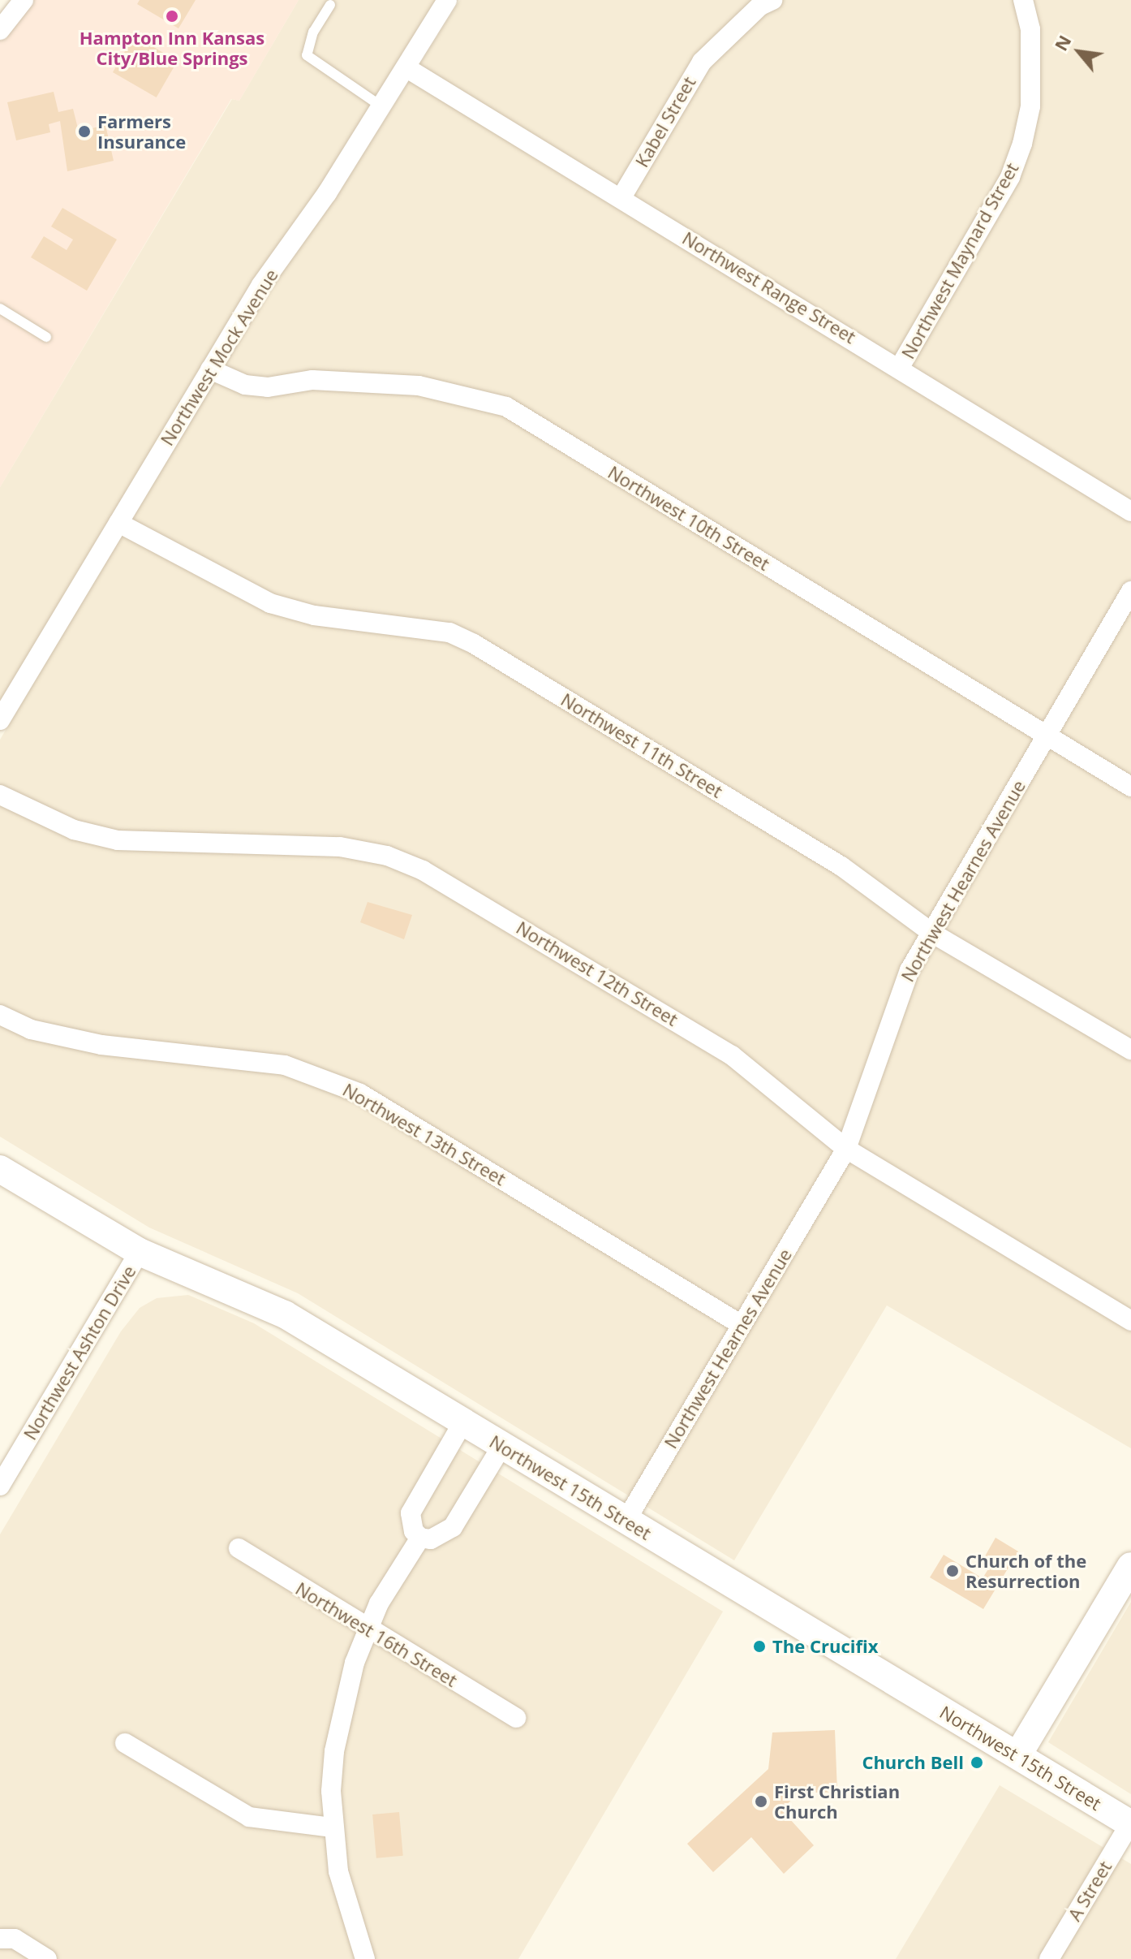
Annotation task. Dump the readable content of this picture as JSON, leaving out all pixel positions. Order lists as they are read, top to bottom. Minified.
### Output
{"streets":{"street":["Kabel Street","Northwest Maynard Street","Northwest Range Street","Northwest Mock Avenue","Northwest 10th Street","Northwest 11th Street","Northwest Hearnes Avenue","Northwest 12th Street","Northwest 13th Street","Northwest Ashton Drive","Northwest 15th Street","Northwest 16th Street","A Street"]},"crossings":[["Kabel Street","Northwest Range Street"],["Northwest Maynard Street","Northwest Range Street"],["Northwest Range Street","Northwest Mock Avenue"],["Northwest Mock Avenue","Northwest 10th Street"],["Northwest Mock Avenue","Northwest 11th Street"],["Northwest 10th Street","Northwest Hearnes Avenue"],["Northwest 11th Street","Northwest Hearnes Avenue"],["Northwest Hearnes Avenue","Northwest 12th Street"],["Northwest Hearnes Avenue","Northwest 13th Street"],["Northwest Hearnes Avenue","Northwest 15th Street"],["Northwest Ashton Drive","Northwest 15th Street"],["Northwest 15th Street","A Street"]],"places":["Hampton Inn Kansas City/Blue Springs","Farmers Insurance","Church of the Resurrection","The Crucifix","Church Bell","First Christian Church"],"north":"top left"}
